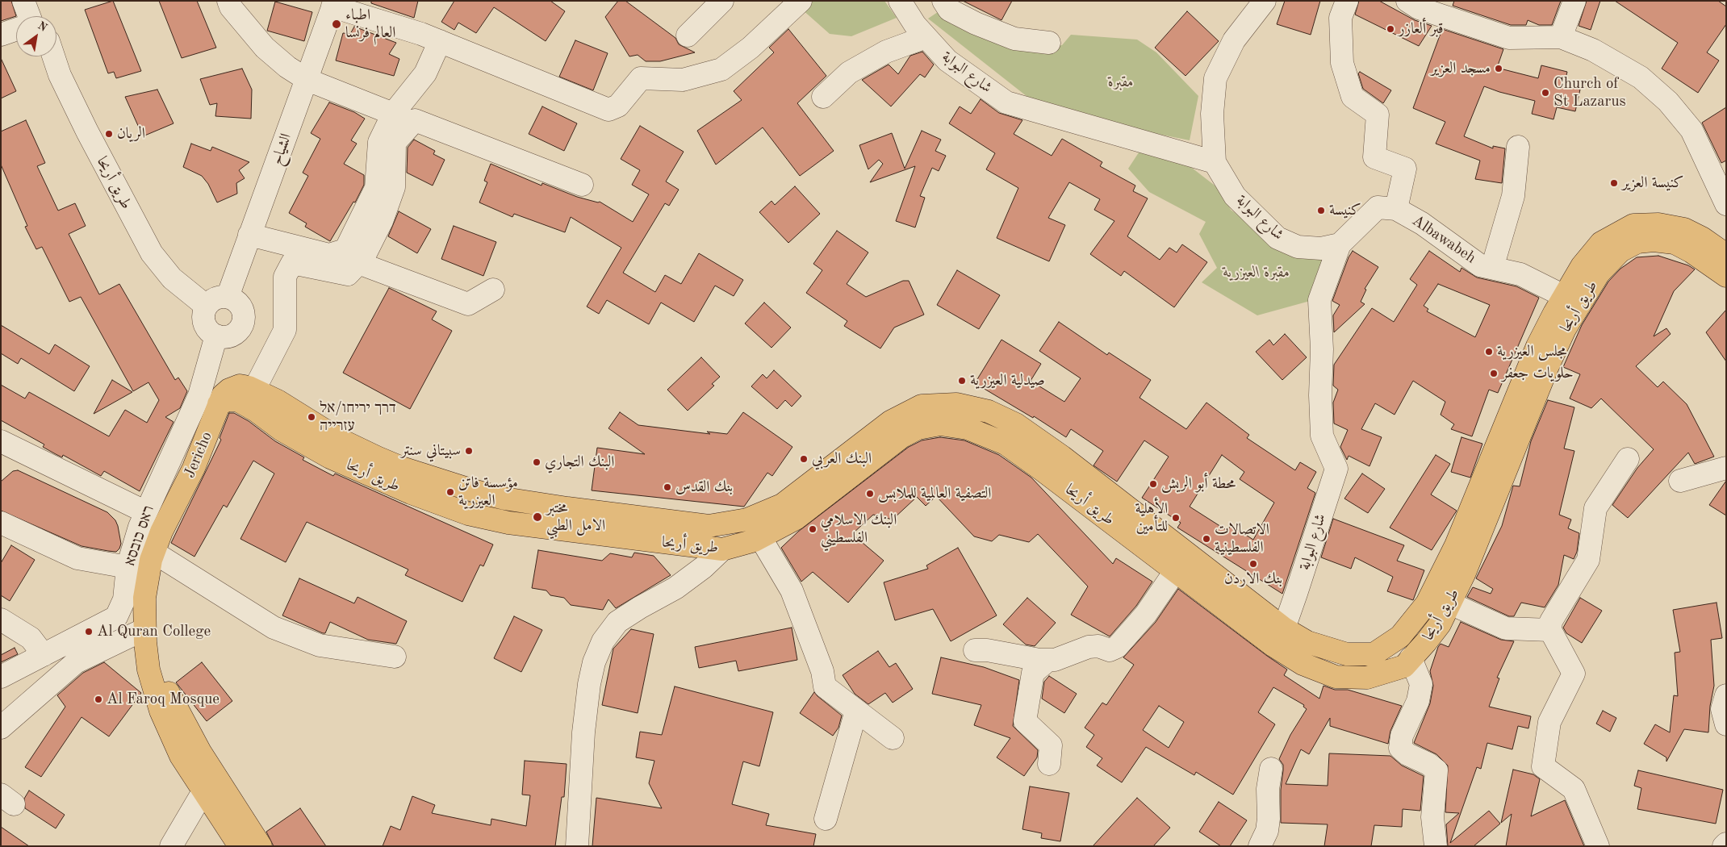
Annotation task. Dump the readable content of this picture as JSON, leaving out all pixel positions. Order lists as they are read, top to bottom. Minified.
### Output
{"streets":{"main road":["طريق أريحا","Jericho"],"street":["شارع البوابة","الشياح","Albawabeh","ראס כובסא"]},"crossings":[["شارع البوابة","طريق أريحا"],["شارع البوابة","Albawabeh"],["الشياح","طريق أريحا"],["الشياح","ראס כובסא"],["طريق أريحا","Albawabeh"],["طريق أريحا","Jericho"],["طريق أريحا","ראס כובסא"]],"parks":["مقبرة","مقبرة العيزرية"],"places":["اطباء العالم فرنسا","قبر ألعازر","مسجد العزير","Church of St Lazarus","الريان","كنيسة العزير","كنيسة","مجلس العيزرية","حلويات جعفر","صيدلية العيزرية","דרך יריחו/אל עזרייה","سبيتاني سنتر","البنك العربي","البنك التجاري","محطة أبو الريش","بنك القدس","مؤسسة فاتن العيزرية","التصفية العالمية للملابس","مختبر الامل الطبي","الأهلية للتأمين","البنك الاسلامي الفلسطيني","الاتصالات الفلسطينية","بنك الاردن","Al Quran College","Al Faroq Mosque"],"north":"top right"}
